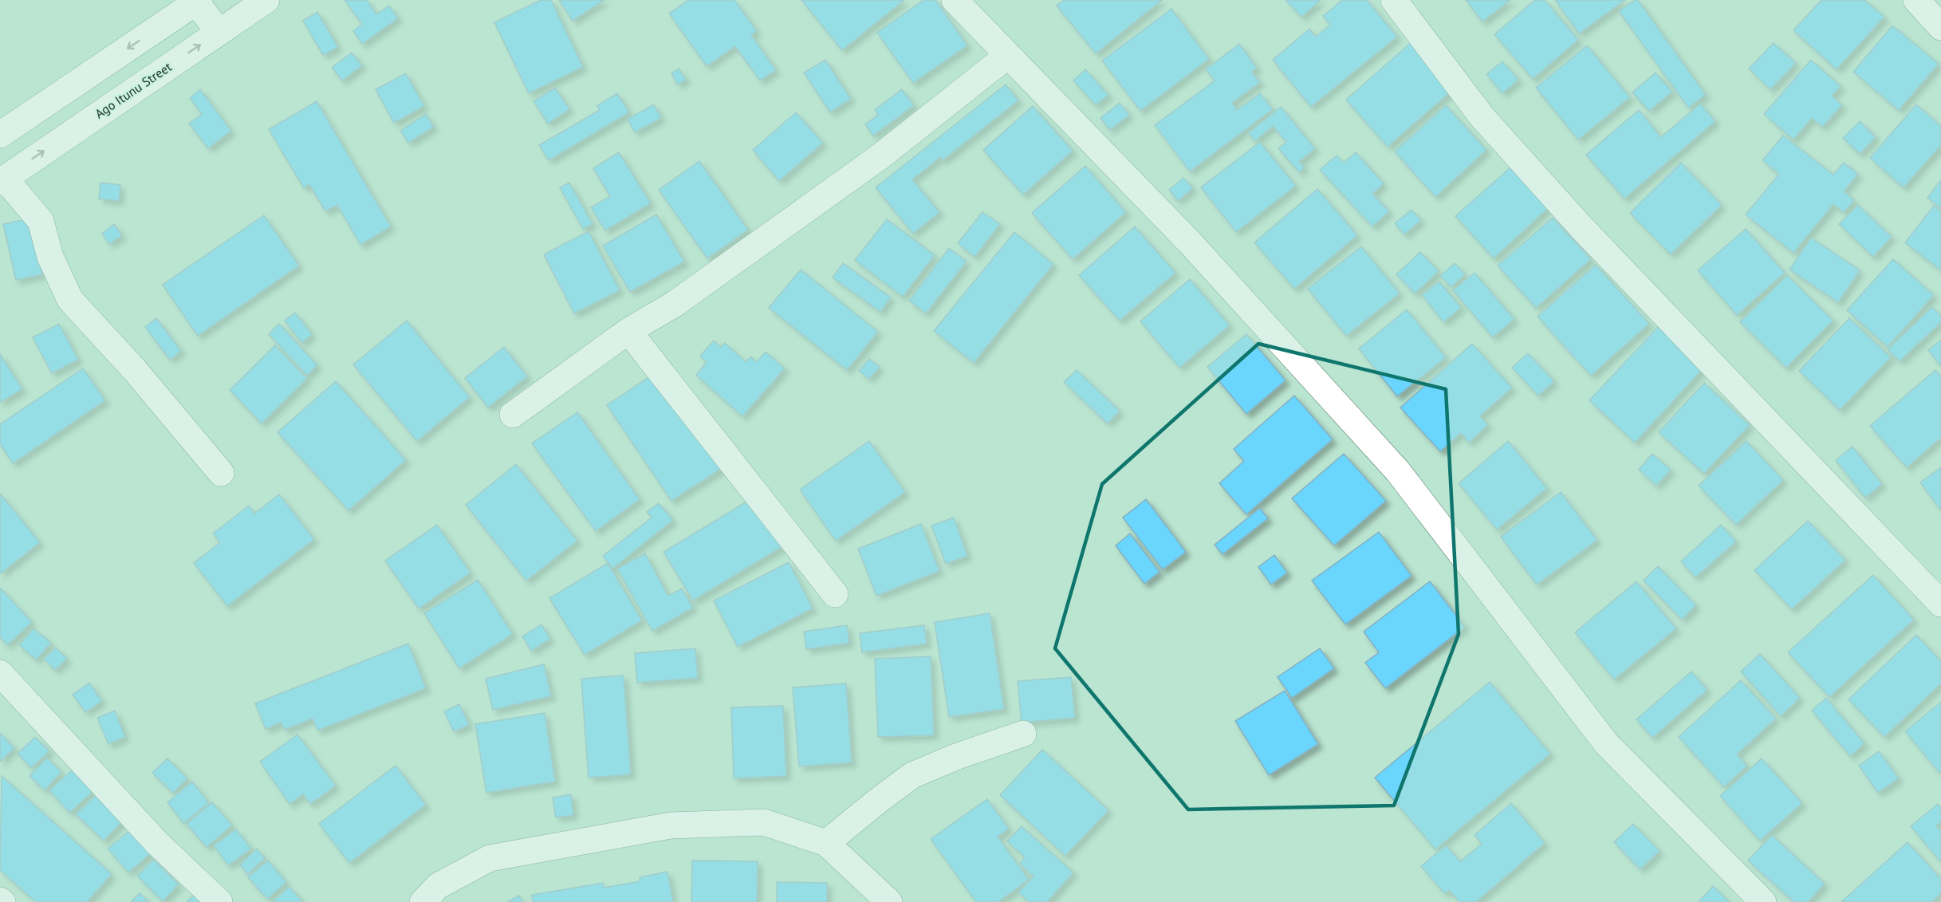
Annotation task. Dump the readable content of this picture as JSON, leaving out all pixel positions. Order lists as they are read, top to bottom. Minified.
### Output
{"streets":{"street":["Ago Itunu Street"]}}
